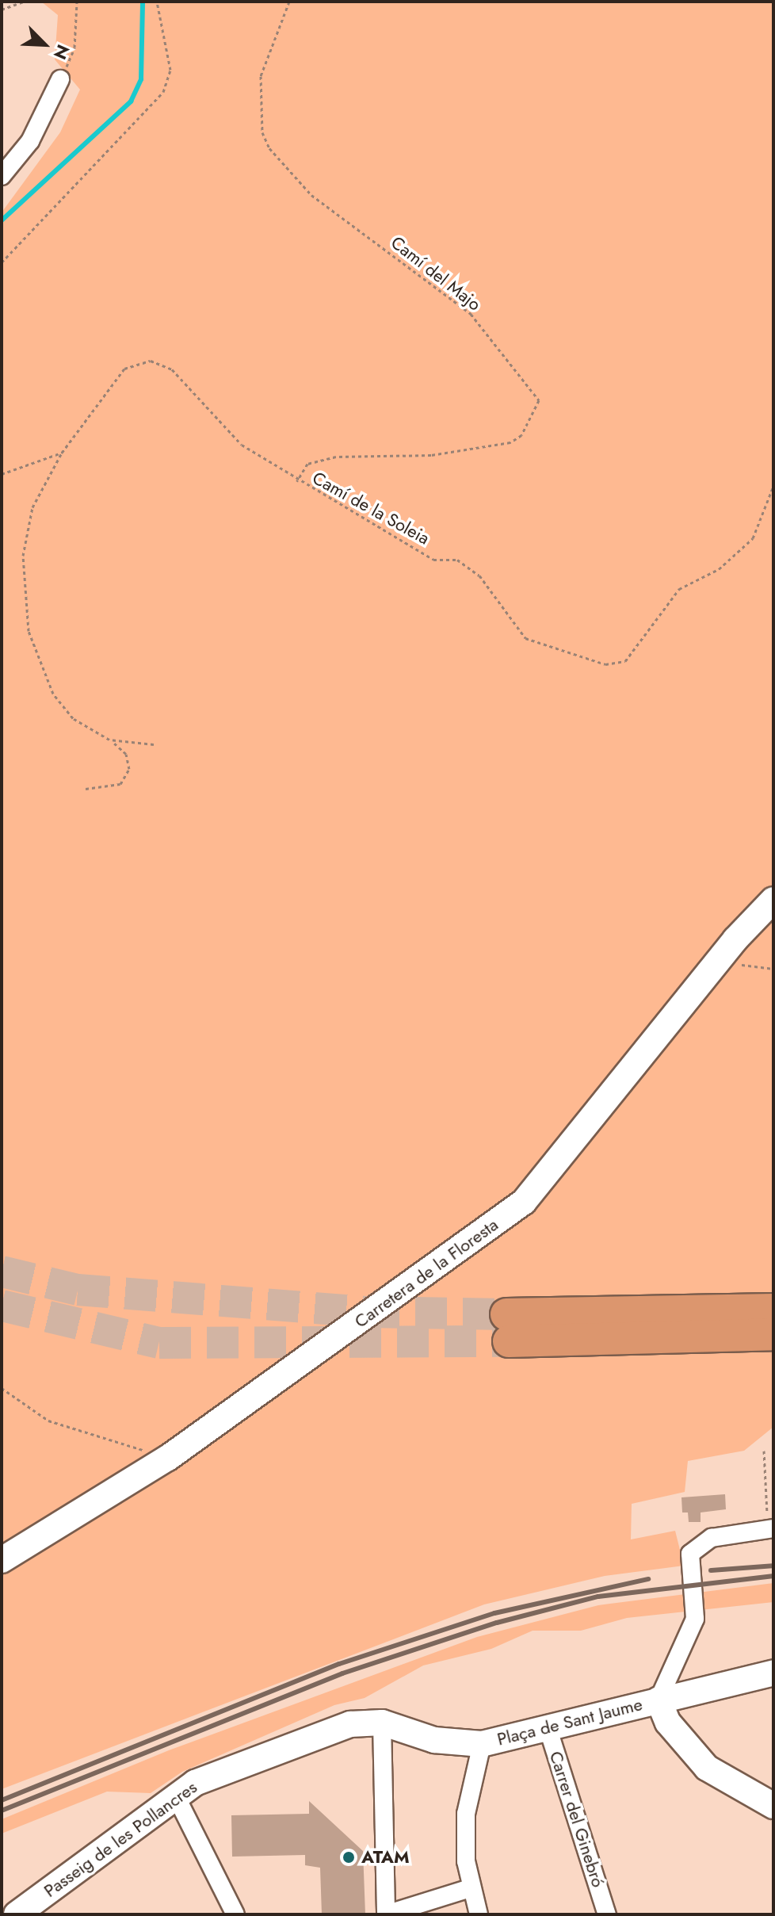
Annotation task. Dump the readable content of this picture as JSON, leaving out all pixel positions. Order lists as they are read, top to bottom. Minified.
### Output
{"streets":{"main road":["Carretera de la Floresta","Plaça de Sant Jaume","Passeig de les Pollancres"],"street":["Carrer del Ginebró"],"path":["Camí del Majo","Camí de la Soleia"]},"crossings":[["Camí del Majo","Camí de la Soleia"],["Plaça de Sant Jaume","Carrer del Ginebró"],["Plaça de Sant Jaume","Passeig de les Pollancres"]],"places":["ATAM"],"north":"bottom right"}
